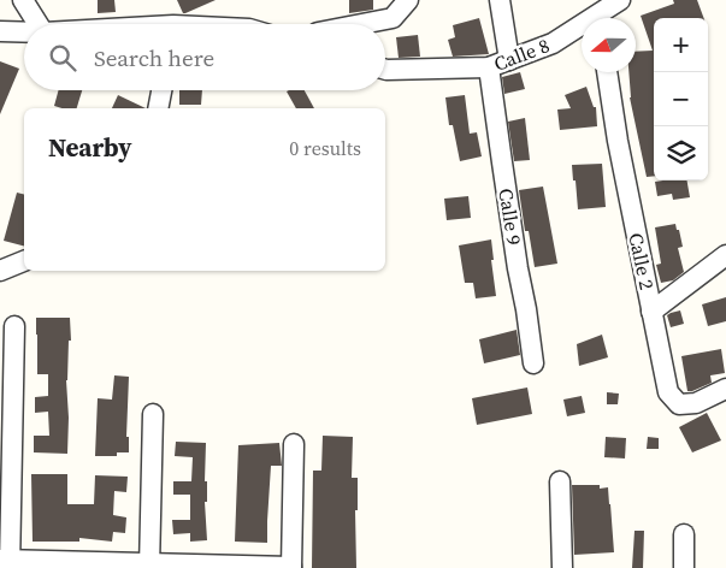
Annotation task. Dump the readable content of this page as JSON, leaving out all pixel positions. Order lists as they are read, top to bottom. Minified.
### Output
{"streets":{"street":["Calle 8","Calle 9","Calle 2"]},"crossings":[["Calle 8","Calle 9"]],"north":"left","page":{"map_buttons":["+","−"],"search":"Search here","heading":["Nearby","0 results"]}}
